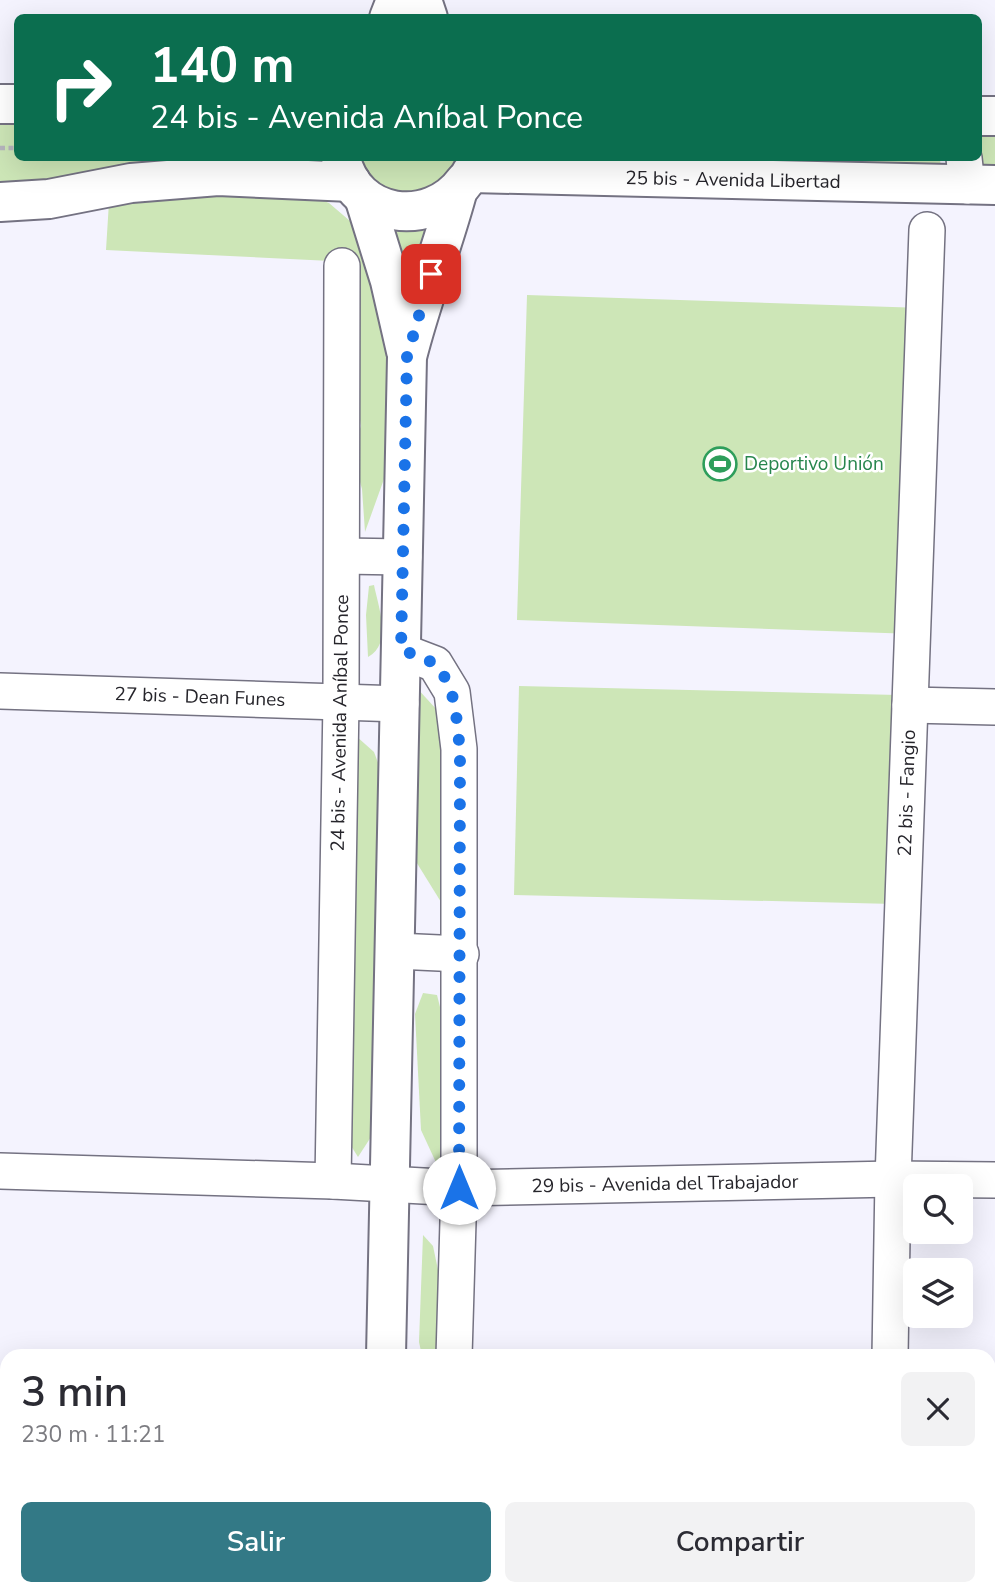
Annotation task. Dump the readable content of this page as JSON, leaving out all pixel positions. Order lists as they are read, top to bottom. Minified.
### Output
{"streets":{"main road":["25 bis - Avenida Libertad"],"street":["27 bis - Dean Funes","24 bis - Avenida Aníbal Ponce","22 bis - Fangio","29 bis - Avenida del Trabajador"]},"crossings":[["27 bis - Dean Funes","24 bis - Avenida Aníbal Ponce"],["24 bis - Avenida Aníbal Ponce","29 bis - Avenida del Trabajador"],["22 bis - Fangio","29 bis - Avenida del Trabajador"]],"places":{"sports":["Deportivo Unión"]},"page":{"turn":["140 m","24 bis - Avenida Aníbal Ponce"],"heading":["3 min","230 m · 11:21"],"buttons":["Salir","Compartir"]}}
